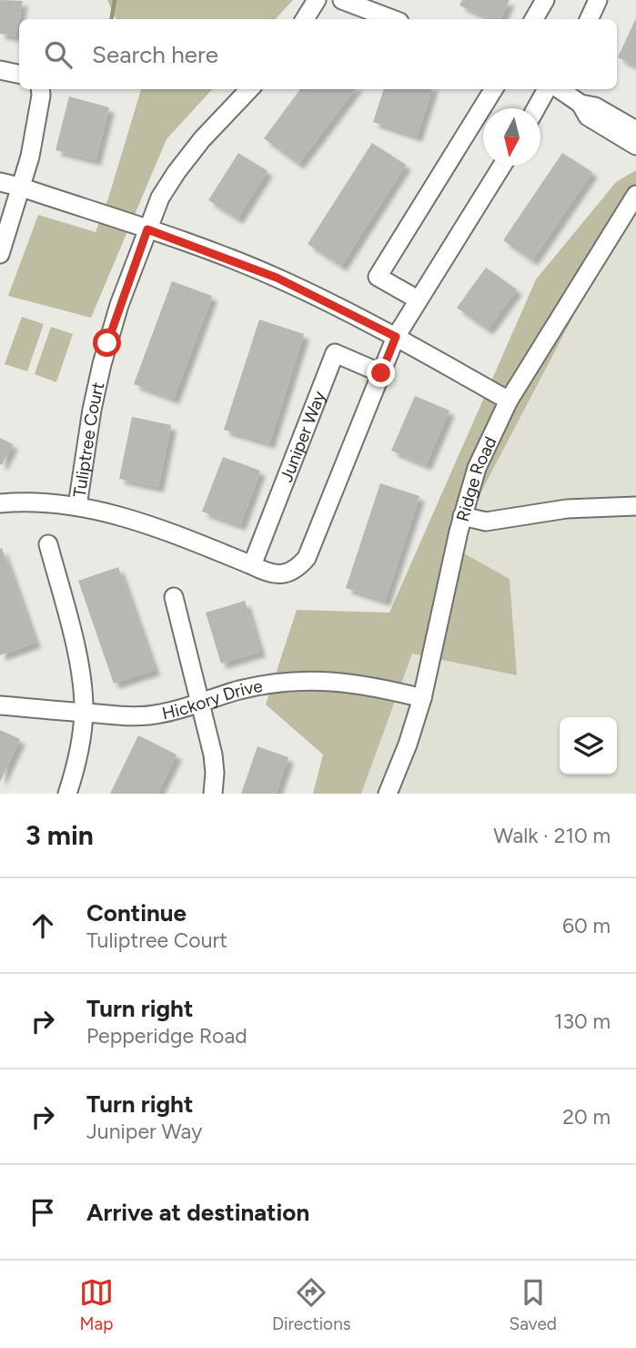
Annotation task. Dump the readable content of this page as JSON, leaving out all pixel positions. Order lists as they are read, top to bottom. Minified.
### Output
{"streets":{"street":["Juniper Way","Tuliptree Court","Ridge Road","Hickory Drive"]},"crossings":[["Ridge Road","Hickory Drive"]],"north":"bottom","page":{"search":"Search here","heading":["3 min","Walk · 210 m"],"list":[["Continue","Tuliptree Court","60 m"],["Turn right","Pepperidge Road","130 m"],["Turn right","Juniper Way","20 m"],"Arrive at destination"],"nav":["Map","Directions","Saved"]}}
